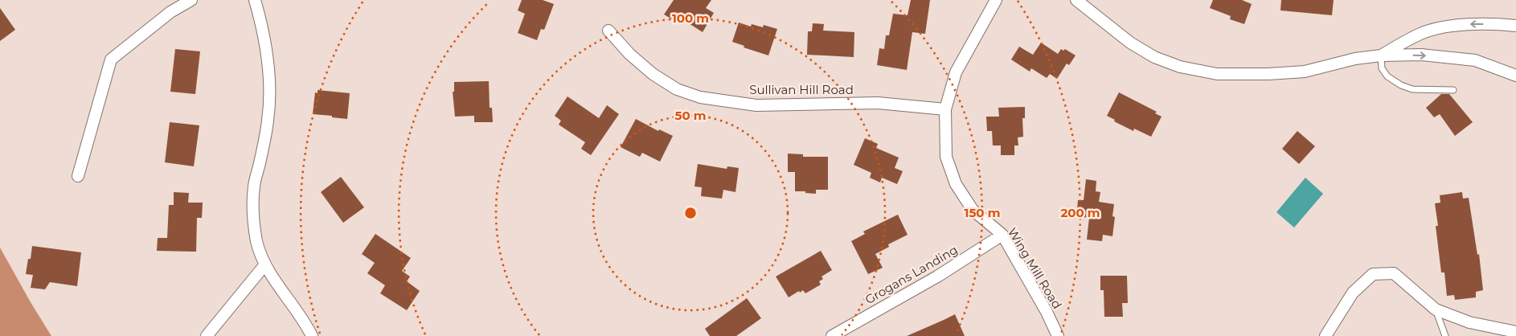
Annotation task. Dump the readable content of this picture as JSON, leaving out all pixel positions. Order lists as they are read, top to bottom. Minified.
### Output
{"streets":{"street":["Sullivan Hill Road","Wing Mill Road","Grogans Landing"]},"crossings":[["Sullivan Hill Road","Wing Mill Road"],["Wing Mill Road","Grogans Landing"]],"rings":["100 m","50 m","150 m","200 m"]}
